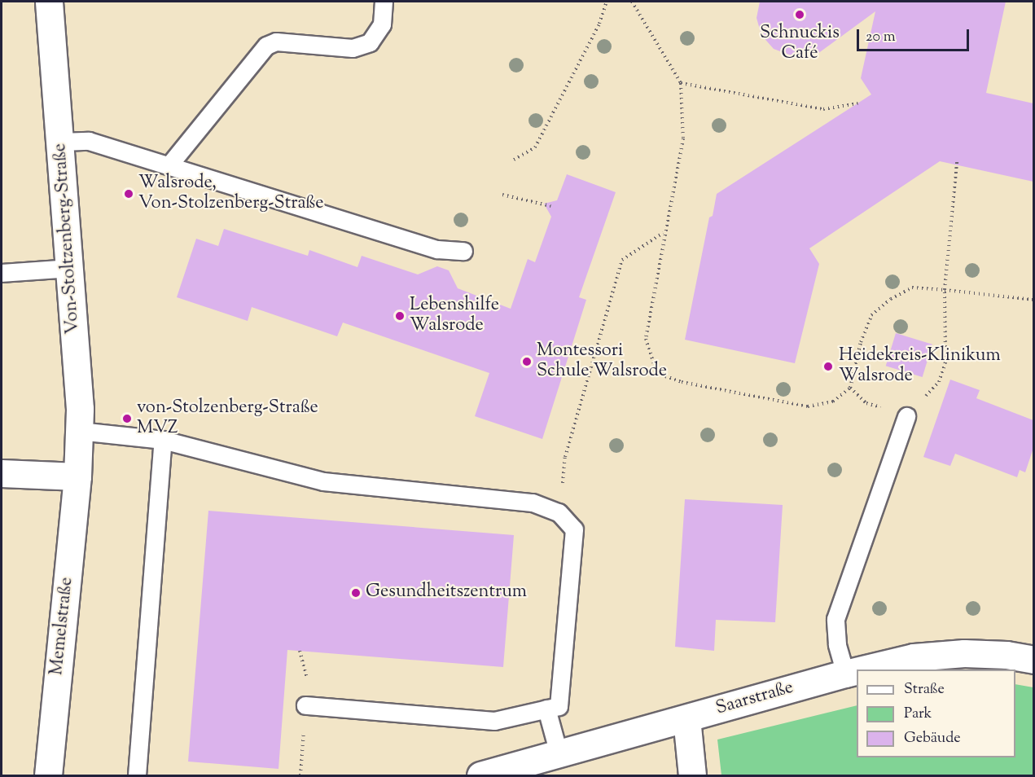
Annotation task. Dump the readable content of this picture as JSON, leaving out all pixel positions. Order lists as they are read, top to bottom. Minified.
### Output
{"streets":{"street":["Von-Stoltzenberg-Straße","Memelstraße","Saarstraße"]},"crossings":[["Von-Stoltzenberg-Straße","Memelstraße"]],"places":["Schnuckis Café","Walsrode, Von-Stolzenberg-Straße","Lebenshilfe Walsrode","Montessori Schule Walsrode","Heidekreis-Klinikum Walsrode","von-Stolzenberg-Straße MVZ","Gesundheitszentrum"],"legend":["Straße","Park","Gebäude"],"scale_bar":"20 m"}
